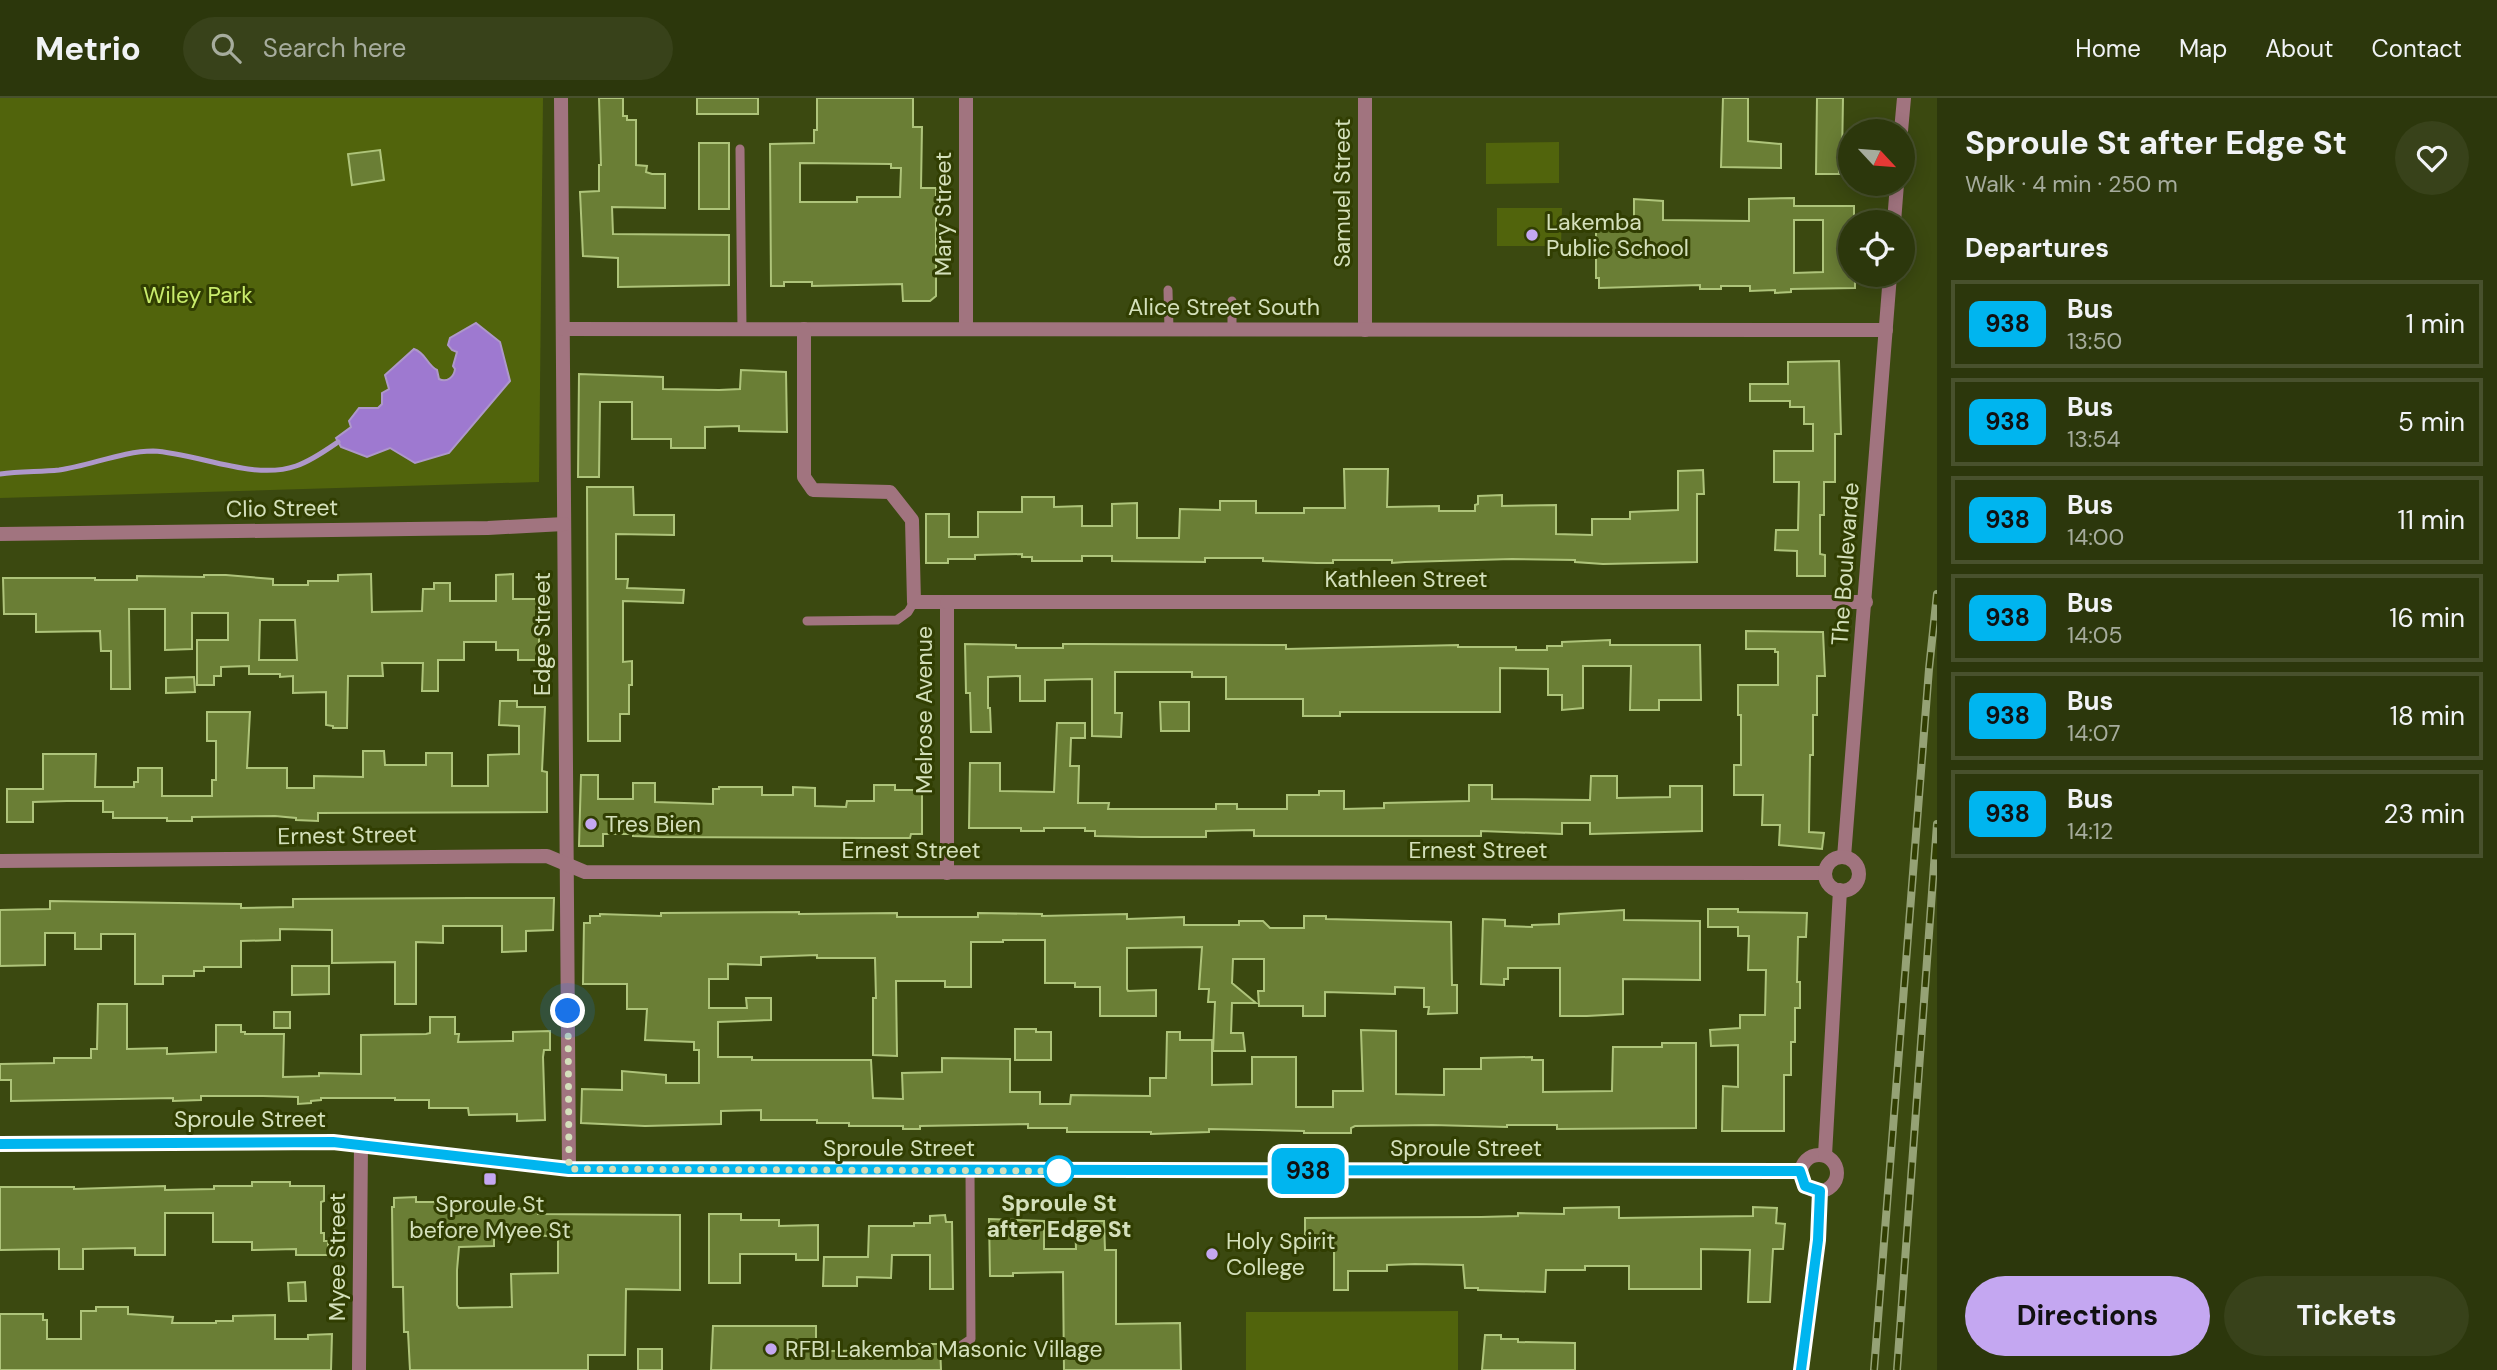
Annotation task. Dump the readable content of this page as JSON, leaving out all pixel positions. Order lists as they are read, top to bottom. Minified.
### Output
{"streets":{"street":["Samuel Street","Mary Street","Alice Street South","Clio Street","The Boulevarde","Kathleen Street","Edge Street","Melrose Avenue","Ernest Street","Sproule Street","Myee Street"]},"crossings":[["Samuel Street","Alice Street South"],["Mary Street","Alice Street South"],["Alice Street South","The Boulevarde"],["Alice Street South","Edge Street"],["Alice Street South","Melrose Avenue"],["Clio Street","Edge Street"],["The Boulevarde","Kathleen Street"],["The Boulevarde","Ernest Street"],["Kathleen Street","Melrose Avenue"],["Edge Street","Ernest Street"],["Edge Street","Sproule Street"],["Melrose Avenue","Ernest Street"],["Sproule Street","Myee Street"]],"parks":["Wiley Park"],"places":{"other":["Lakemba Public School","Tres Bien","Sproule St after Edge St","Holy Spirit College","RFBI Lakemba Masonic Village"],"transit":["Sproule St before Myee St"]},"lines":["bus line 938"],"north":"bottom right","page":{"header":"Metrio","search":"Search here","nav":["Home","Map","About","Contact"],"on_map":"938","heading":[["Sproule St after Edge St","Walk · 4 min · 250 m"],"Departures"],"list":[{"mark":"938","name":"Bus","note":"13:50","value":"1 min"},{"mark":"938","name":"Bus","note":"13:54","value":"5 min"},{"mark":"938","name":"Bus","note":"14:00","value":"11 min"},{"mark":"938","name":"Bus","note":"14:05","value":"16 min"},{"mark":"938","name":"Bus","note":"14:07","value":"18 min"},{"mark":"938","name":"Bus","note":"14:12","value":"23 min"}],"buttons":["Directions","Tickets"]}}
